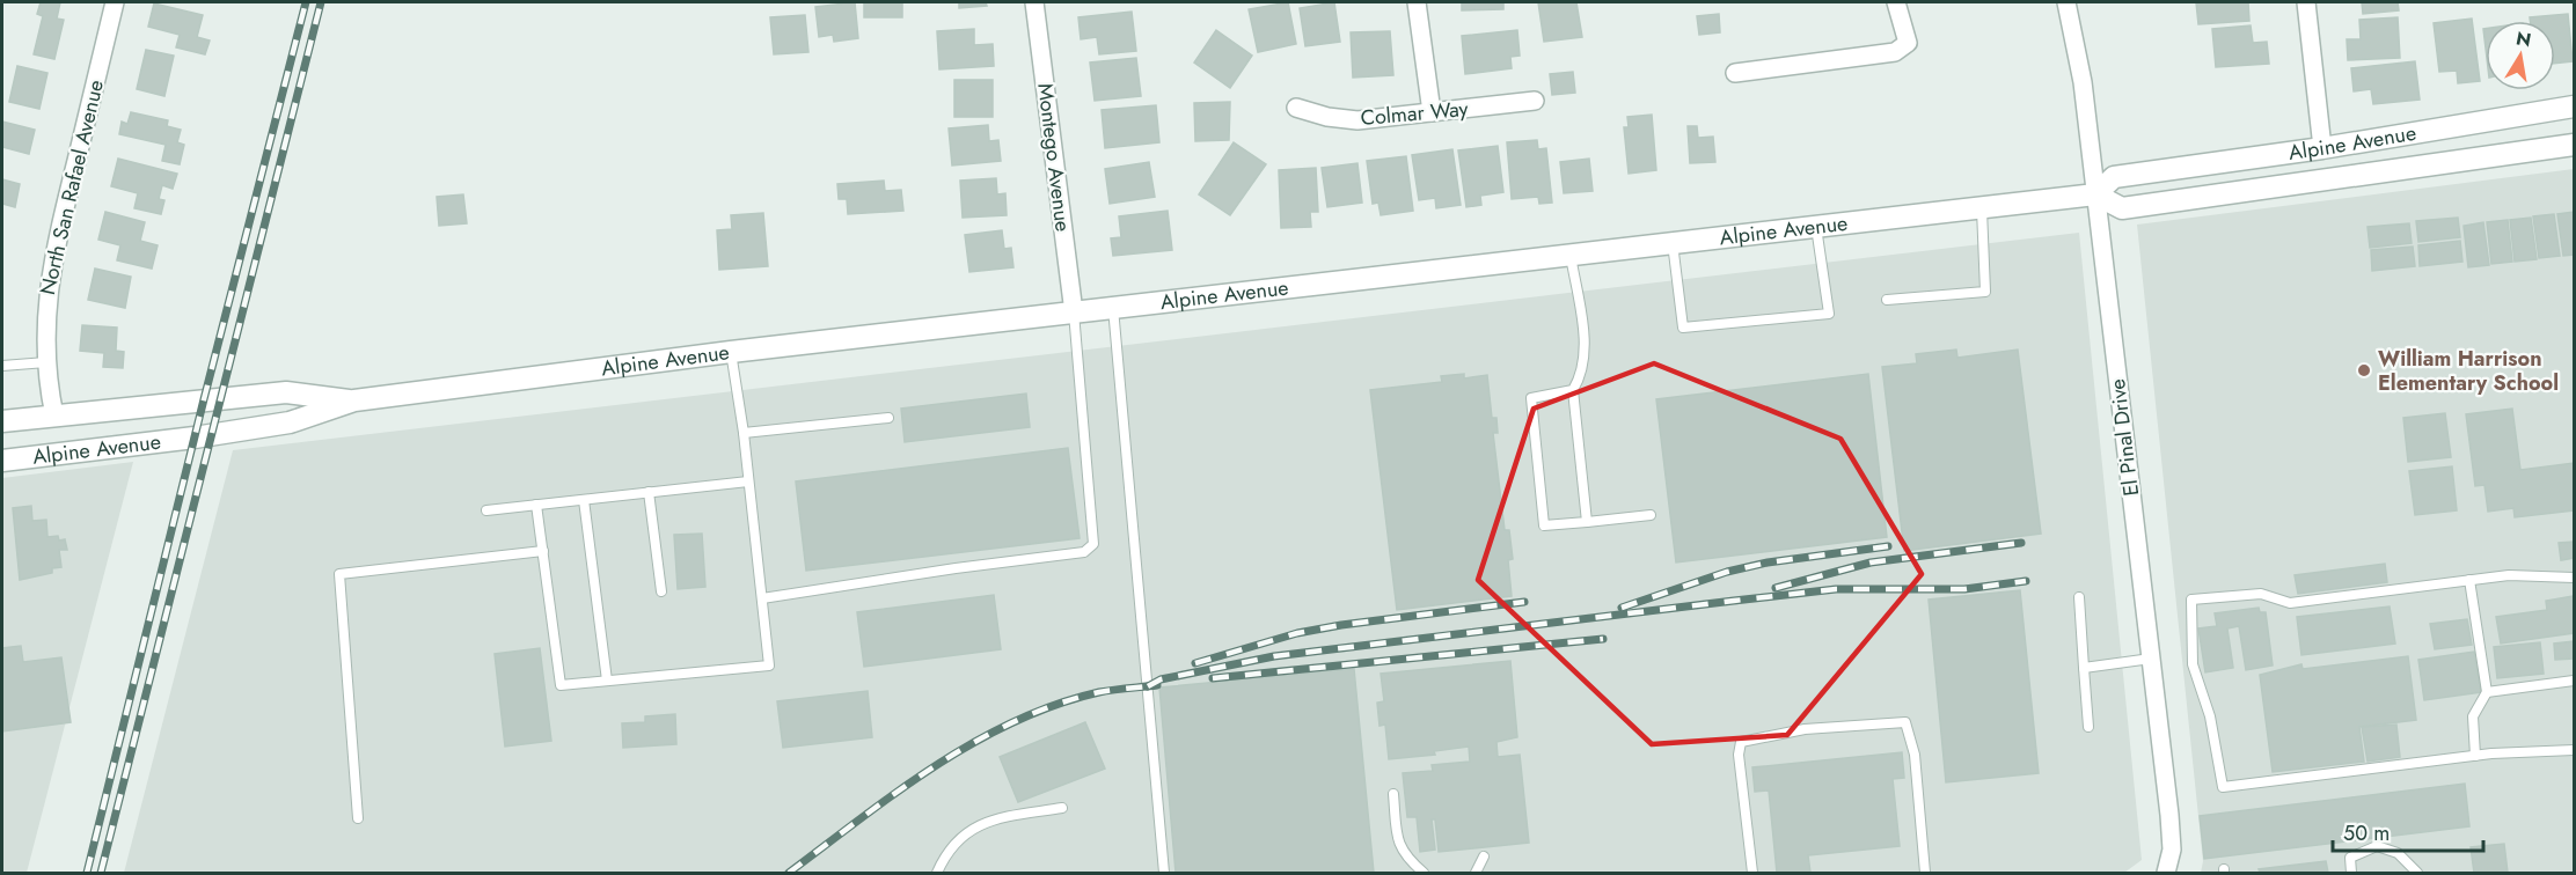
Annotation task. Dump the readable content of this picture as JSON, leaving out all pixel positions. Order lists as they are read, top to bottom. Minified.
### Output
{"streets":{"street":["Colmar Way","Alpine Avenue","Montego Avenue","North San Rafael Avenue","El Pinal Drive"]},"crossings":[["Alpine Avenue","Montego Avenue"],["Alpine Avenue","North San Rafael Avenue"],["Alpine Avenue","El Pinal Drive"]],"places":["William Harrison Elementary School"],"scale_bar":"50 m","north":"top"}
